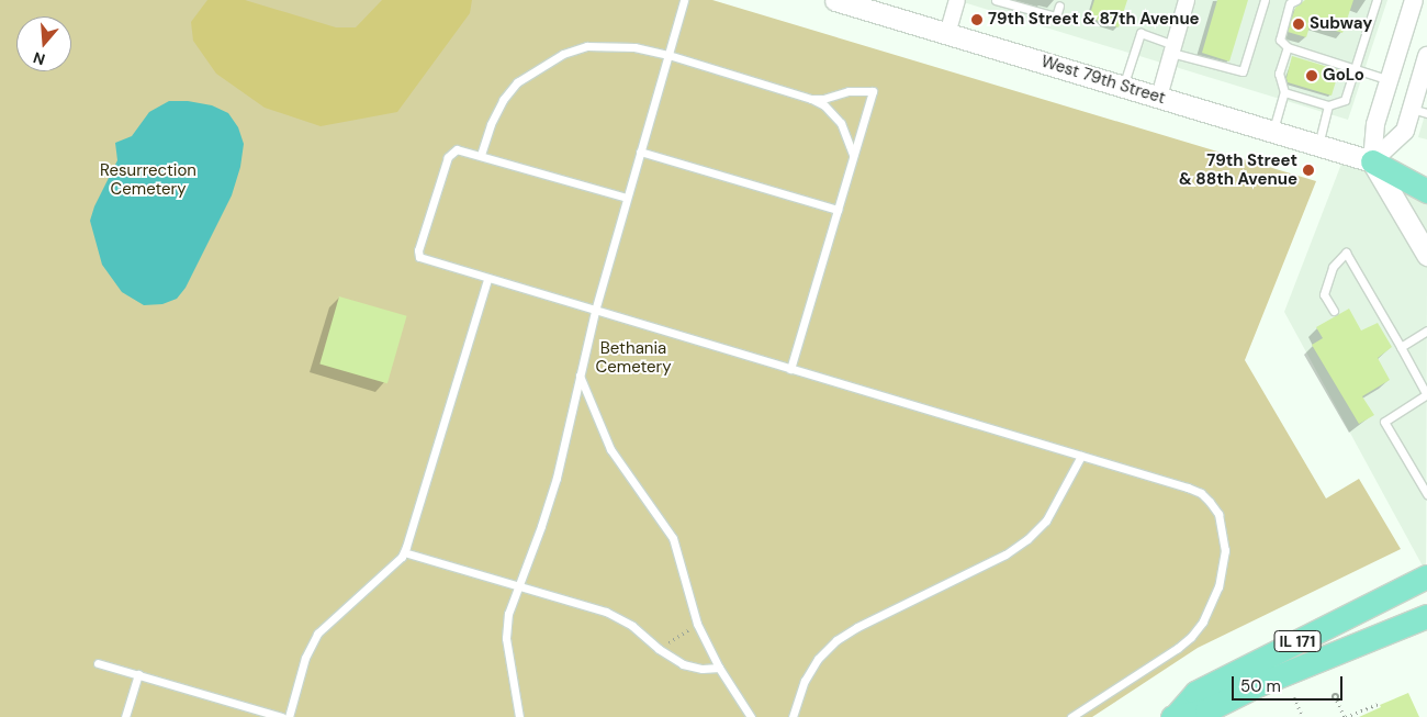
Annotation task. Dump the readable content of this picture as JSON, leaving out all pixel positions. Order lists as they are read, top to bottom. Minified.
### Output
{"streets":{"main road":["West 79th Street","IL 171"]},"parks":["Resurrection Cemetery","Bethania Cemetery"],"places":["79th Street & 87th Avenue","Subway","GoLo","79th Street & 88th Avenue"],"scale_bar":"50 m","north":"bottom"}
